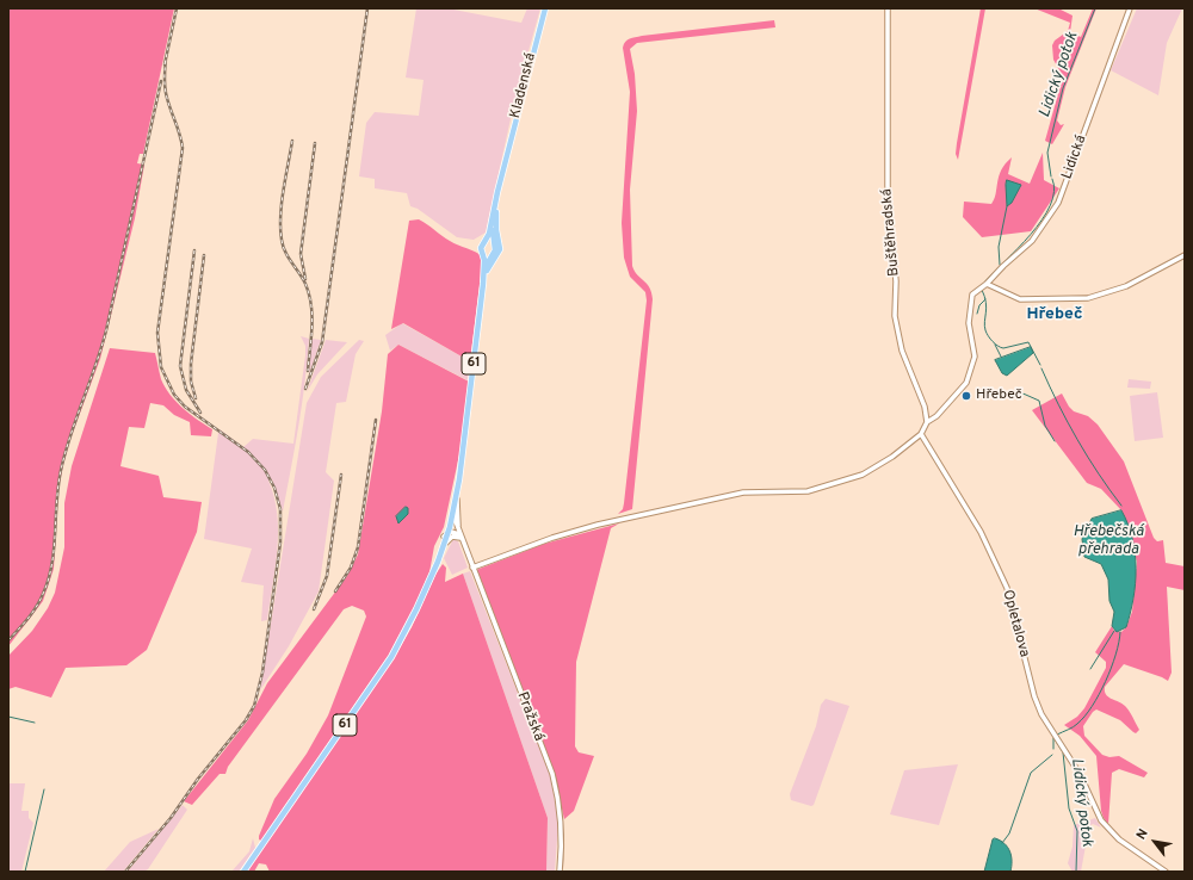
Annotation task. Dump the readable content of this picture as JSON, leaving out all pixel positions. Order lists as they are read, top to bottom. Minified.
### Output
{"streets":{"main road":["Kladenská","61"],"street":["Lidická","Buštěhradská","Opletalova","Pražská"]},"crossings":[["Kladenská","61"]],"districts":["Hřebeč"],"water":["Lidický potok","Hřebečská přehrada"],"places":["Hřebeč"],"north":"top left"}
